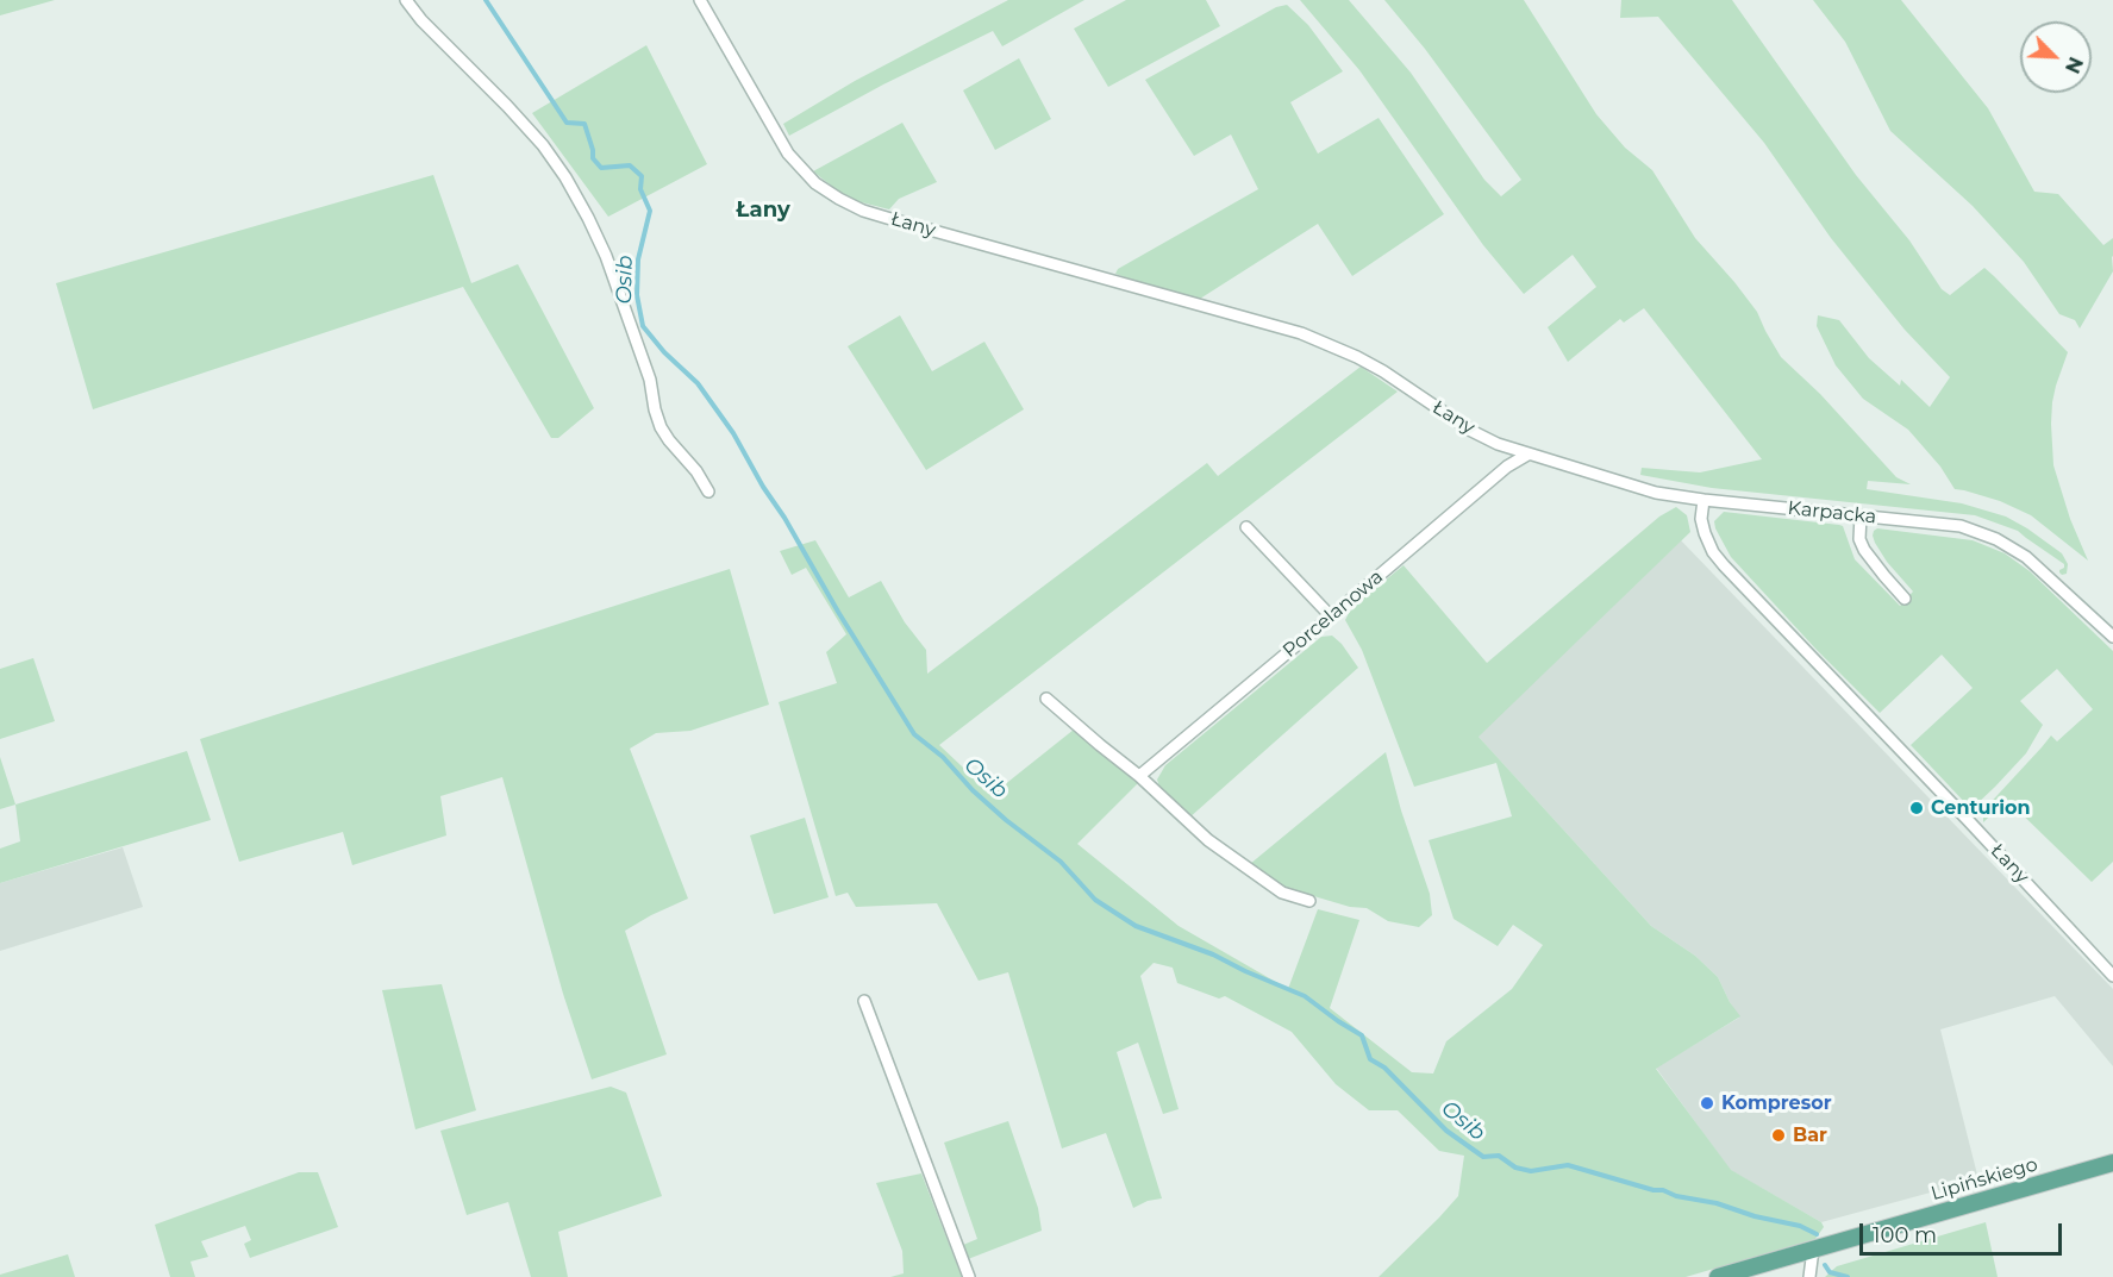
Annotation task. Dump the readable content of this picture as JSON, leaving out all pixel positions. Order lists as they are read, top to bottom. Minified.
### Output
{"streets":{"main road":["Lipińskiego"],"street":["Łany","Karpacka","Porcelanowa"]},"crossings":[["Łany","Karpacka"],["Łany","Porcelanowa"]],"districts":["Łany"],"water":["Osib"],"places":["Centurion","Kompresor","Bar"],"scale_bar":"100 m","north":"bottom right"}
